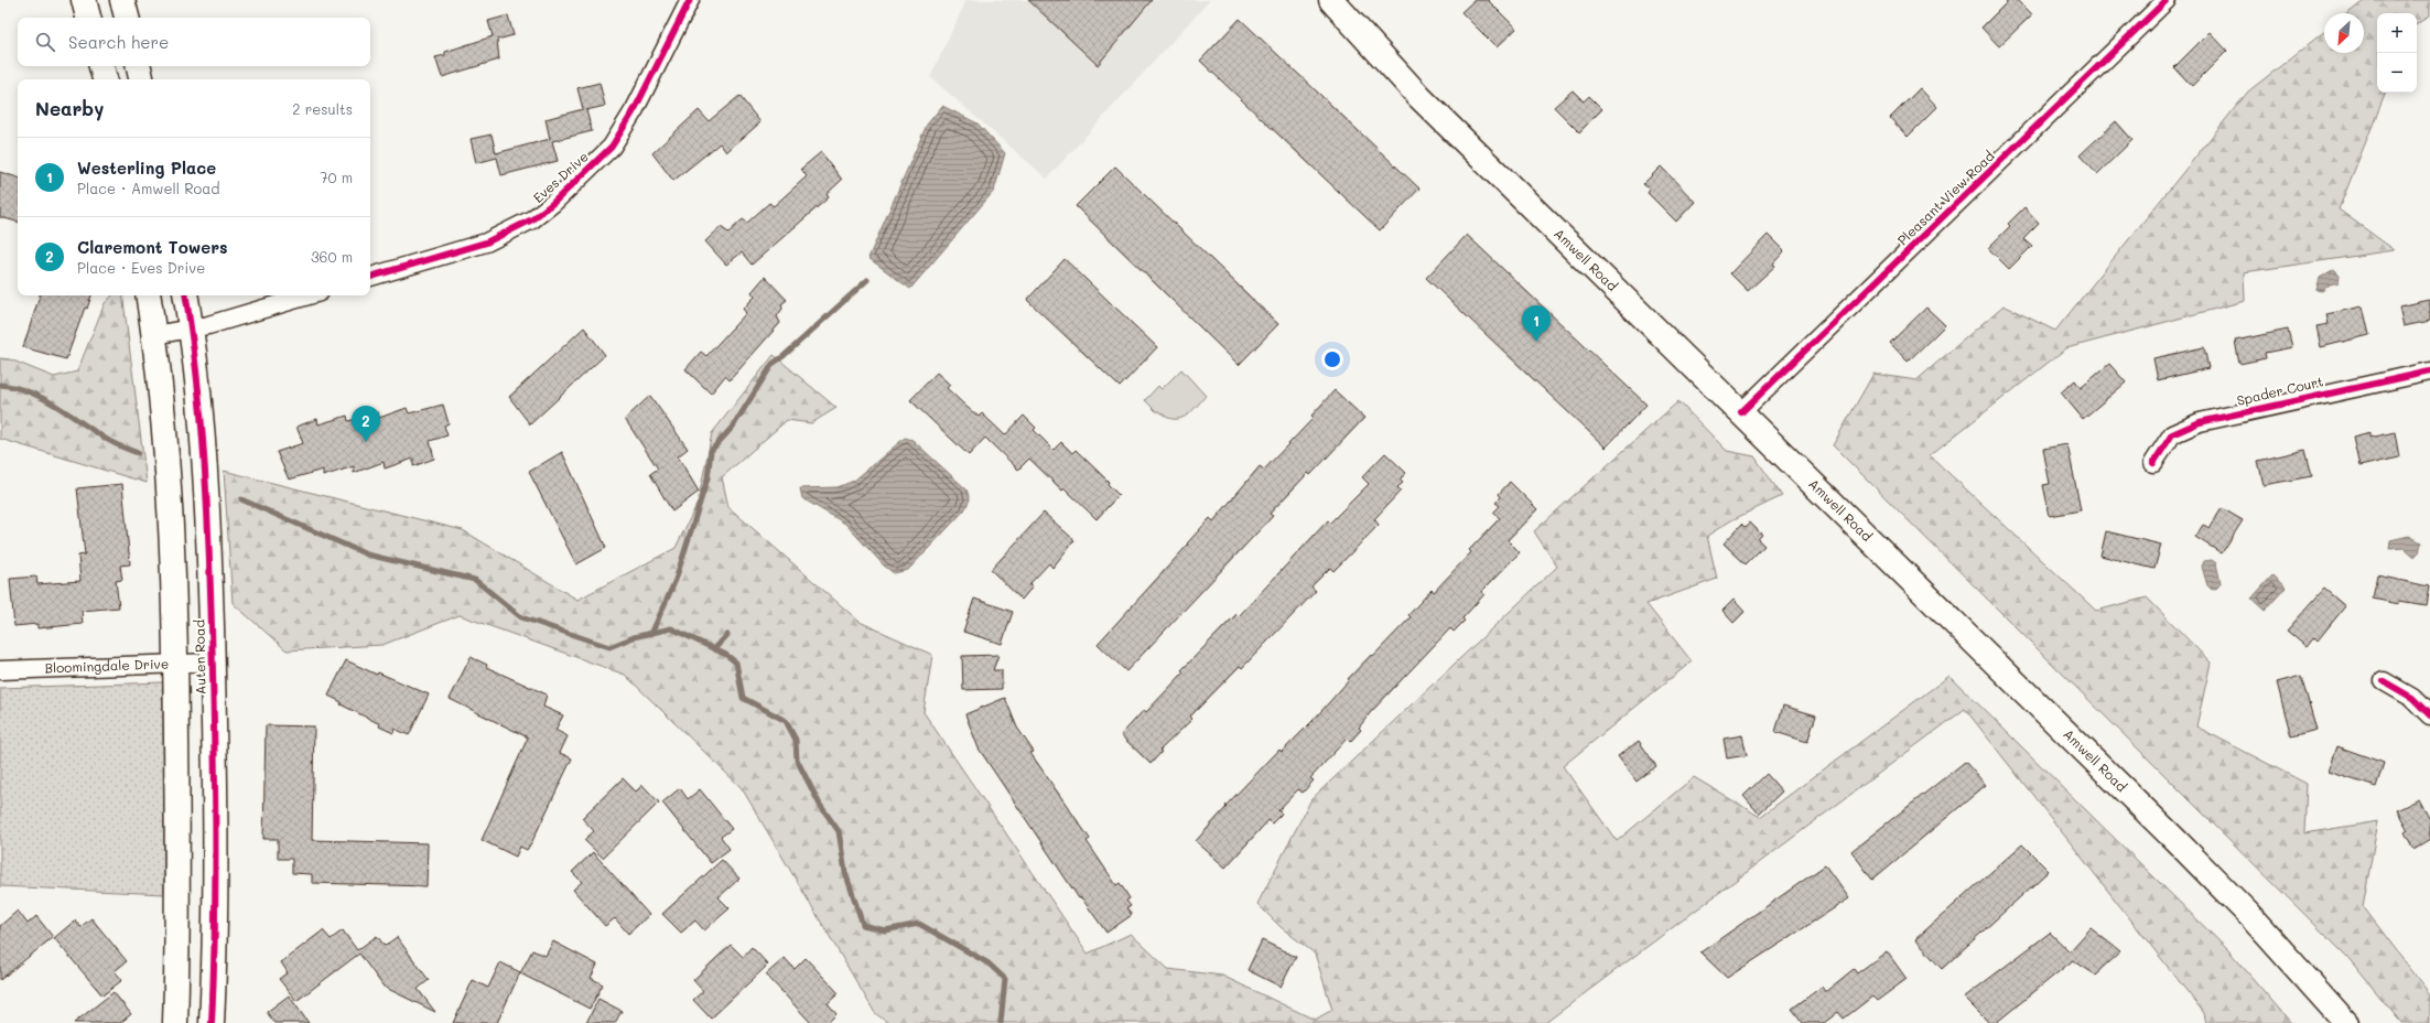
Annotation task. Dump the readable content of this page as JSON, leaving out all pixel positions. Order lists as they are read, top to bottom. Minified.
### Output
{"streets":{"street":["Eves Drive","Pleasant View Road","Amwell Road","Spader Court","Auten Road","Bloomingdale Drive"]},"crossings":[["Pleasant View Road","Amwell Road"],["Auten Road","Bloomingdale Drive"]],"north":"bottom left","page":{"map_buttons":["+","−"],"search":"Search here","heading":["Nearby","2 results"],"list":[{"mark":"1","name":"Westerling Place","note":"Place · Amwell Road","value":"70 m"},{"mark":"2","name":"Claremont Towers","note":"Place · Eves Drive","value":"360 m"}],"pins":["1","2"]}}
